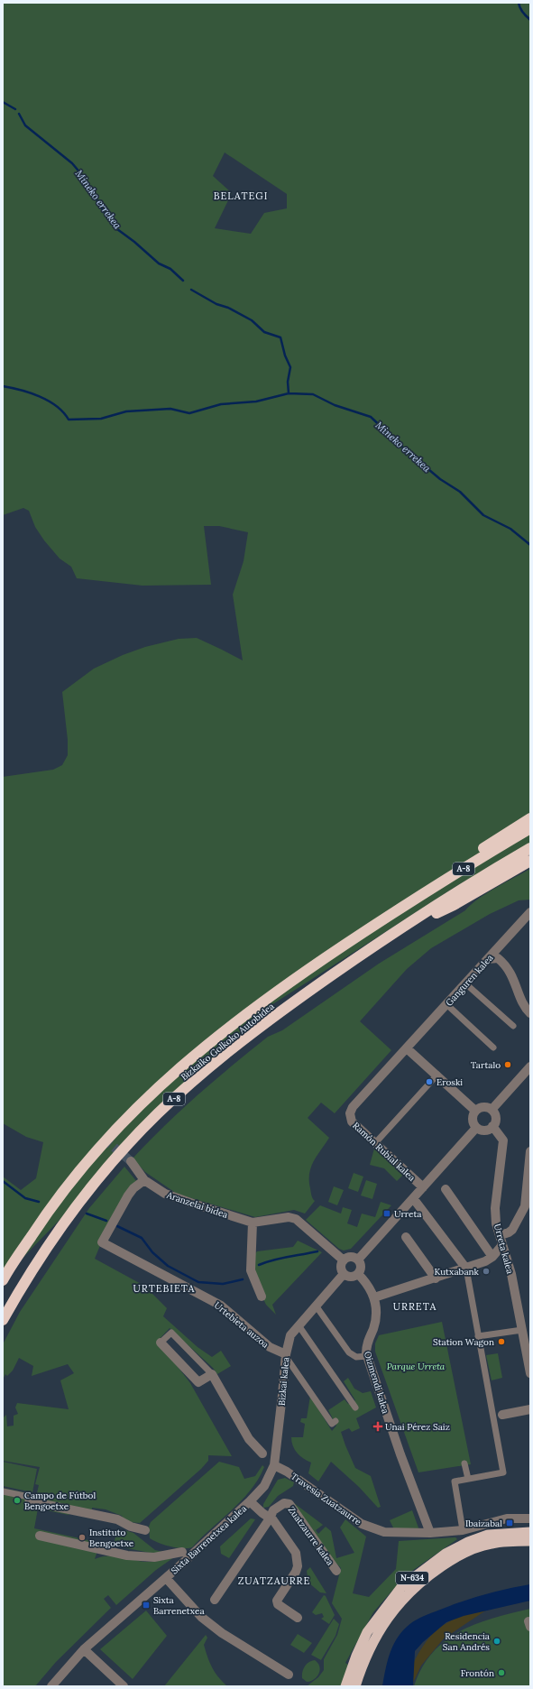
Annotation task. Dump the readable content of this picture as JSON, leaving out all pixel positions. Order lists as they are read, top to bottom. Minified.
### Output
{"streets":{"highway":["A-8","Bizkaiko Golkoko Autobidea","N-634"],"street":["Ganguren kalea","Ramón Rubial kalea","Aranzelai bidea","Urreta kalea","Urtebieta auzoa","Bizkai kalea","Oizmendi kalea","Travesía Zuatzaurre","Zuatzaurre kalea","Sixta Barrenetxea kalea"]},"crossings":[["Ganguren kalea","Ramón Rubial kalea"],["Aranzelai bidea","Urtebieta auzoa"],["Aranzelai bidea","Bizkai kalea"],["Aranzelai bidea","Oizmendi kalea"],["Urtebieta auzoa","Bizkai kalea"],["Bizkai kalea","Oizmendi kalea"],["Bizkai kalea","Travesía Zuatzaurre"],["Bizkai kalea","Sixta Barrenetxea kalea"],["Oizmendi kalea","Travesía Zuatzaurre"]],"districts":["BELATEGI","URTEBIETA","URRETA","ZUATZAURRE"],"water":["Mineko errekea"],"parks":["Parque Urreta"],"places":{"other":["Tartalo","Eroski","Kutxabank","Station Wagon","Campo de Fútbol Bengoetxe","Instituto Bengoetxe","Residencia San Andrés","Frontón"],"transit":["Urreta","Ibaizabal","Sixta Barrenetxea"],"health":["Unai Pérez Saiz"]}}
